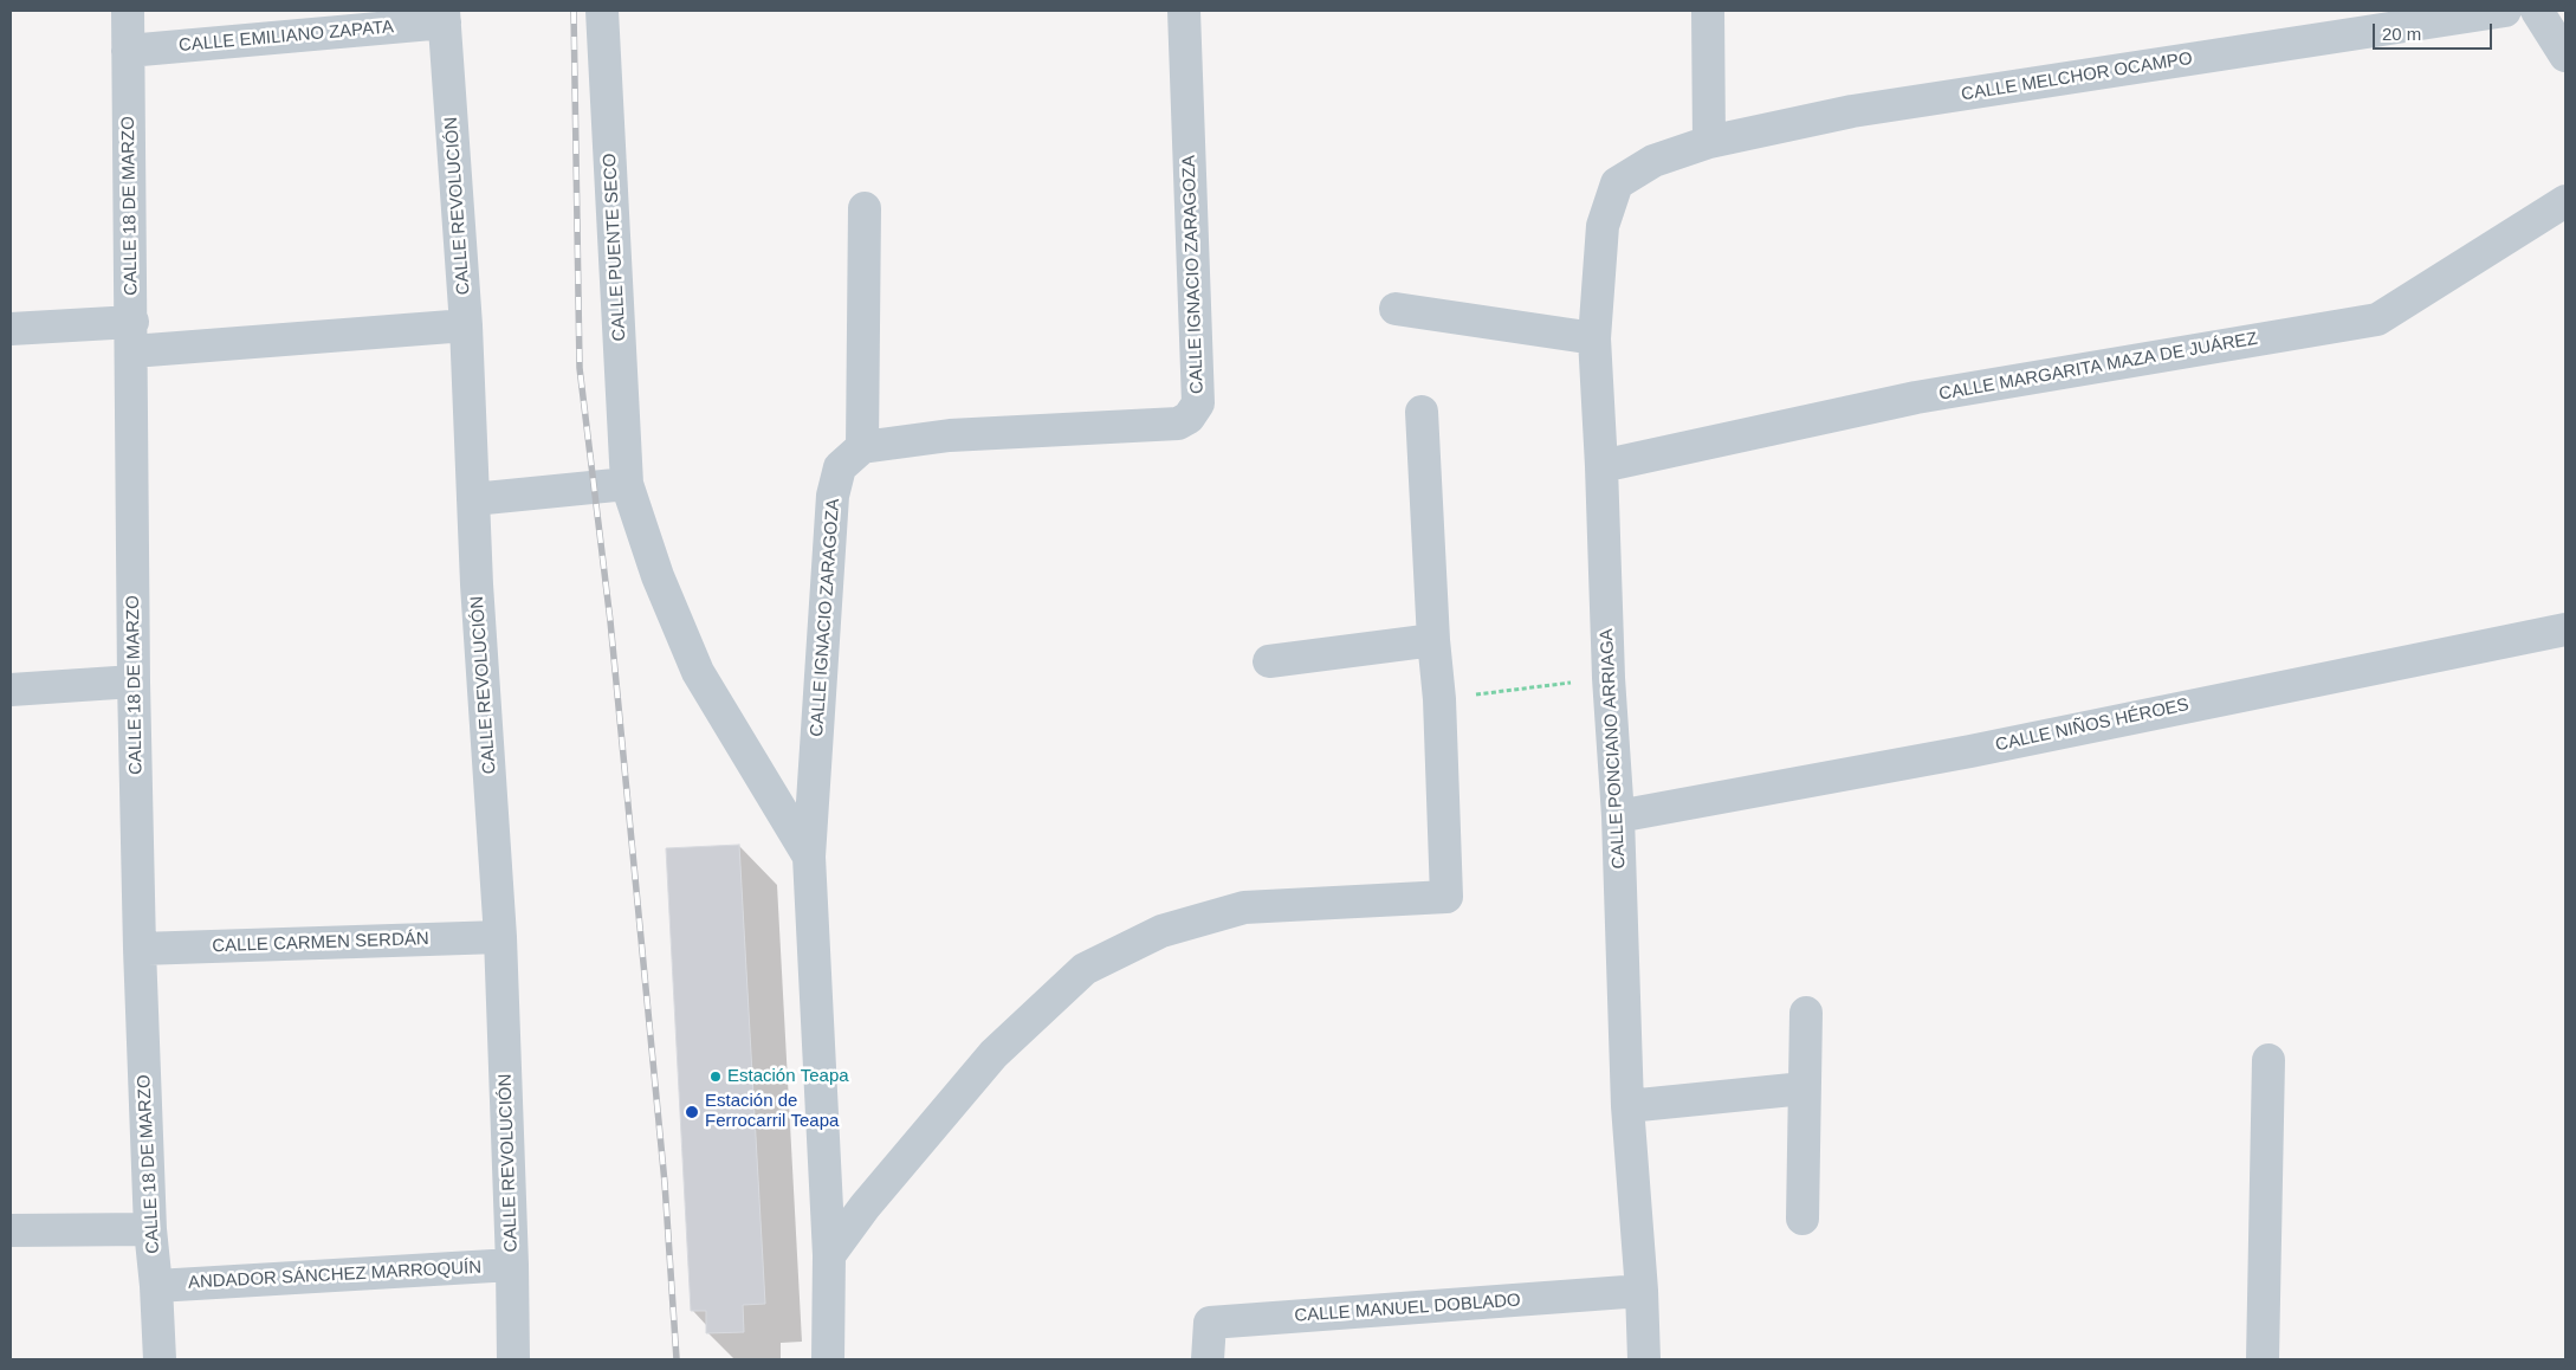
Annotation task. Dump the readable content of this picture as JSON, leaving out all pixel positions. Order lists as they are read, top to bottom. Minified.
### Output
{"streets":{"street":["CALLE EMILIANO ZAPATA","CALLE MELCHOR OCAMPO","CALLE 18 DE MARZO","CALLE REVOLUCIÓN","CALLE PUENTE SECO","CALLE IGNACIO ZARAGOZA","CALLE MARGARITA MAZA DE JUÁREZ","CALLE NIÑOS HÉROES","CALLE PONCIANO ARRIAGA","CALLE CARMEN SERDÁN","ANDADOR SÁNCHEZ MARROQUÍN","CALLE MANUEL DOBLADO"]},"crossings":[["CALLE EMILIANO ZAPATA","CALLE 18 DE MARZO"],["CALLE EMILIANO ZAPATA","CALLE REVOLUCIÓN"],["CALLE MELCHOR OCAMPO","CALLE PONCIANO ARRIAGA"],["CALLE 18 DE MARZO","CALLE CARMEN SERDÁN"],["CALLE 18 DE MARZO","ANDADOR SÁNCHEZ MARROQUÍN"],["CALLE REVOLUCIÓN","CALLE CARMEN SERDÁN"],["CALLE REVOLUCIÓN","ANDADOR SÁNCHEZ MARROQUÍN"],["CALLE PUENTE SECO","CALLE IGNACIO ZARAGOZA"],["CALLE MARGARITA MAZA DE JUÁREZ","CALLE PONCIANO ARRIAGA"],["CALLE NIÑOS HÉROES","CALLE PONCIANO ARRIAGA"],["CALLE PONCIANO ARRIAGA","CALLE MANUEL DOBLADO"]],"places":["Estación Teapa","Estación de Ferrocarril Teapa"],"scale_bar":"20 m"}
